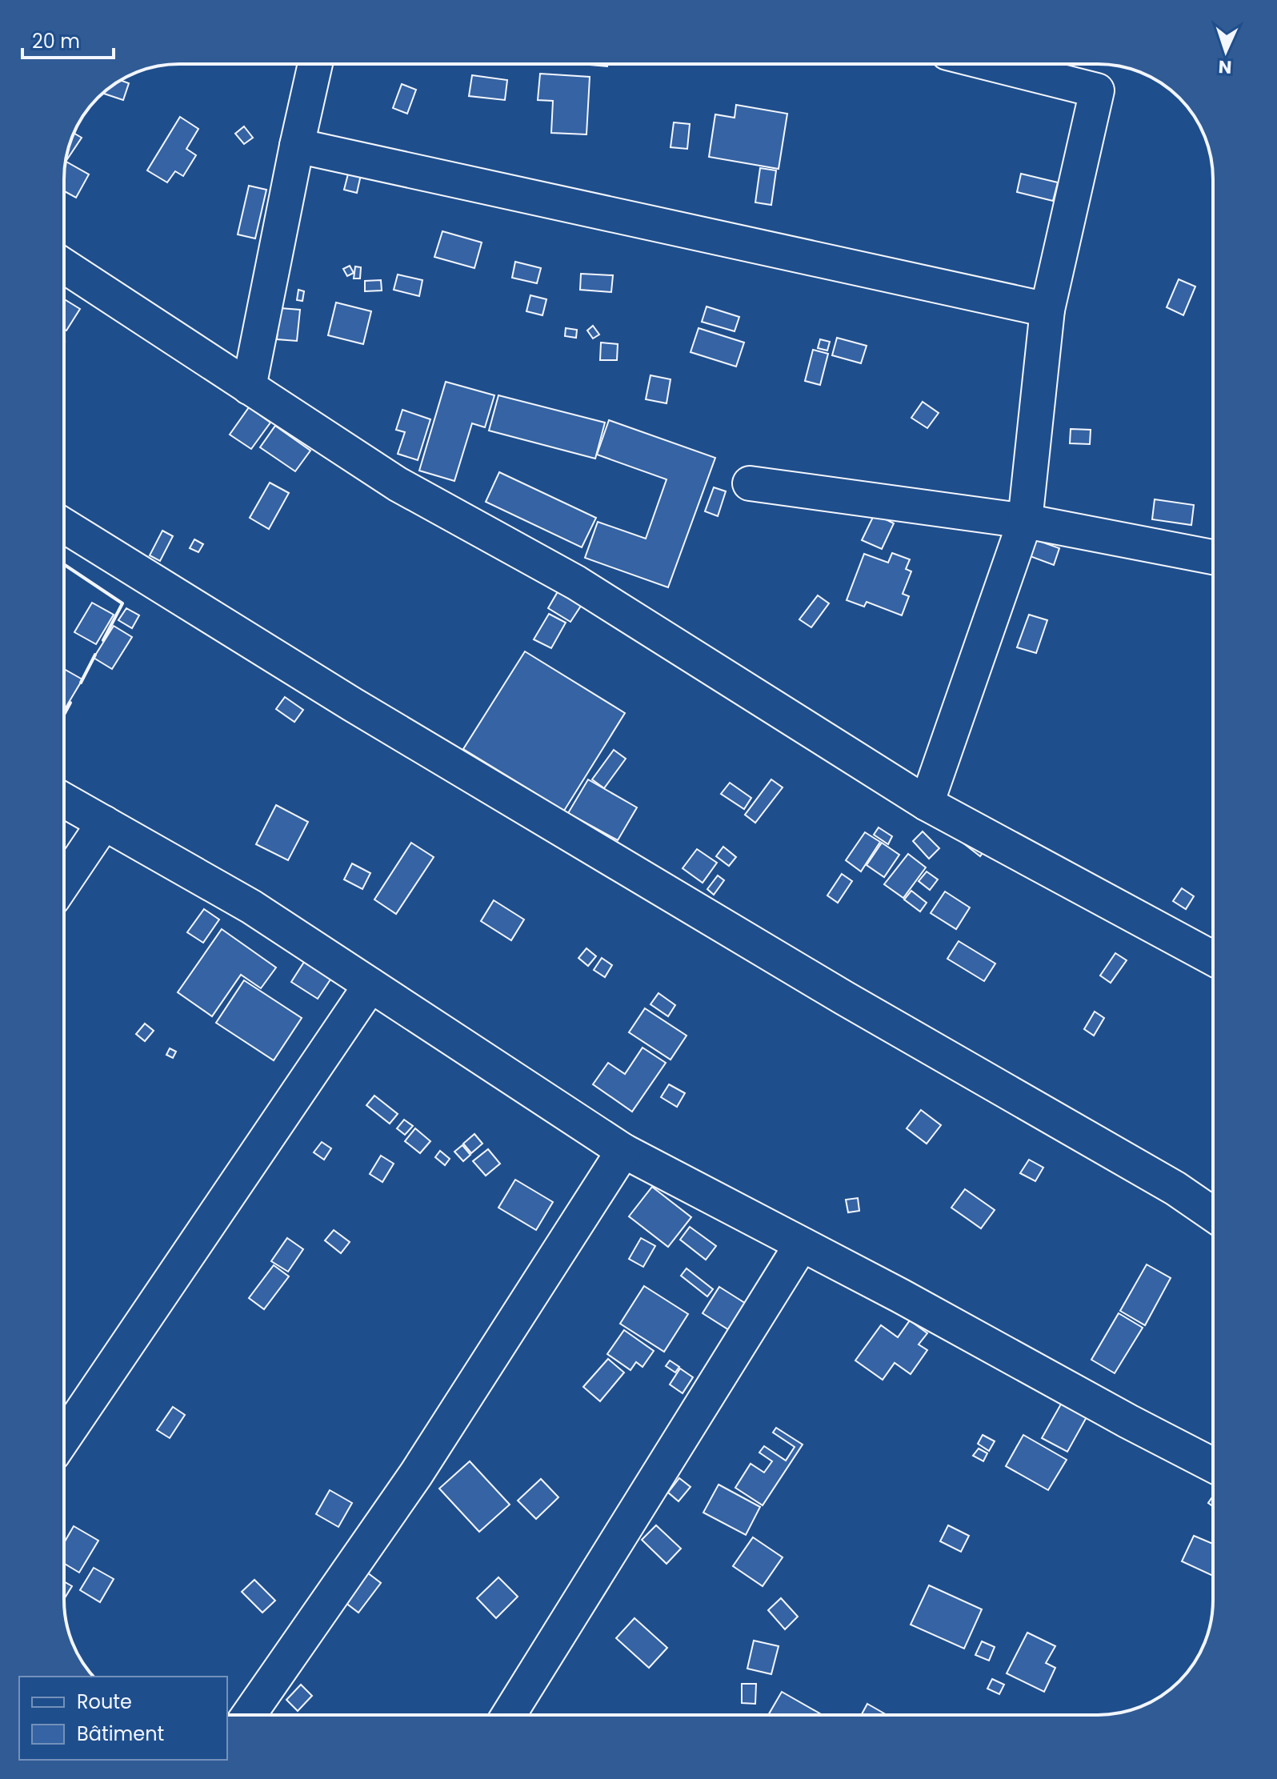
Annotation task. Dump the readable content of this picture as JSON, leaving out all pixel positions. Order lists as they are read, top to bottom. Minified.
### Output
{"legend":["Route","Bâtiment"],"scale_bar":"20 m","north":"bottom"}
